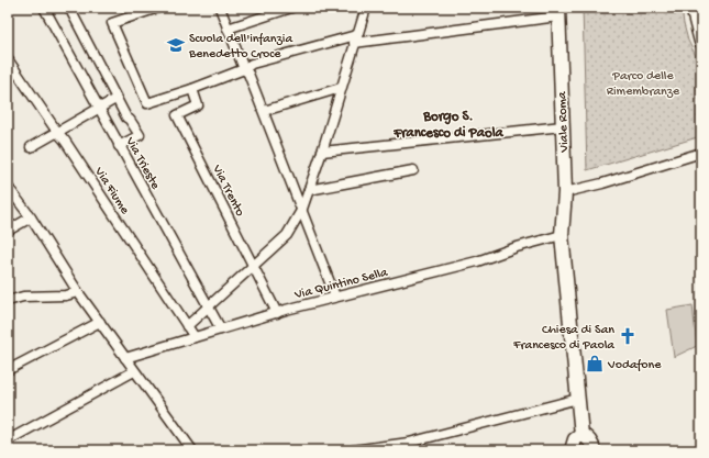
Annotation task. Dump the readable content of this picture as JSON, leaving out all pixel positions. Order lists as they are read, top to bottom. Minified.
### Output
{"streets":{"main road":["Viale Roma"],"street":["Via Trieste","Via Fiume","Via Trento","Via Quintino Sella"]},"crossings":[["Viale Roma","Via Quintino Sella"],["Via Trieste","Via Quintino Sella"],["Via Fiume","Via Quintino Sella"],["Via Trento","Via Quintino Sella"]],"districts":["Borgo S. Francesco di Paola"],"parks":["Parco delle Rimembranze"],"places":{"school or university":["Scuola dell'infanzia Benedetto Croce"],"church":["Chiesa di San Francesco di Paola"],"shop":["Vodafone"]}}
